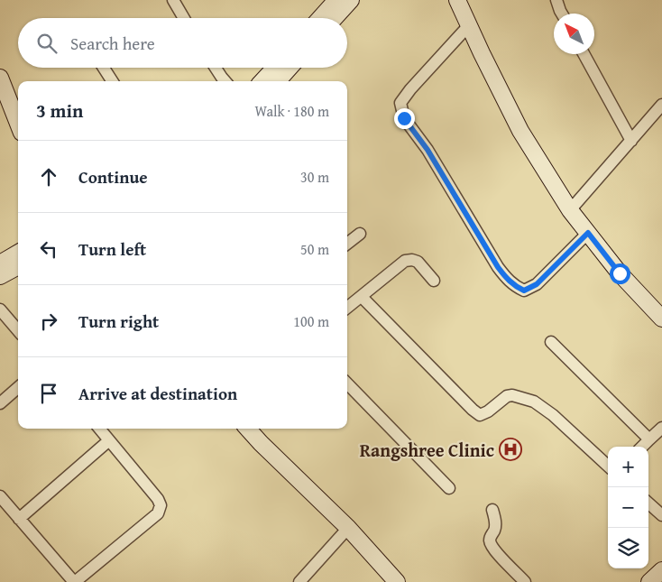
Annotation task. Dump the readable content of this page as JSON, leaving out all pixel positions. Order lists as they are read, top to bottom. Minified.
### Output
{"places":{"hospital":["Rangshree Clinic"]},"north":"top left","page":{"search":"Search here","heading":["3 min","Walk · 180 m"],"list":[["Continue","30 m"],["Turn left","50 m"],["Turn right","100 m"],"Arrive at destination"],"map_buttons":["+","−"]}}
